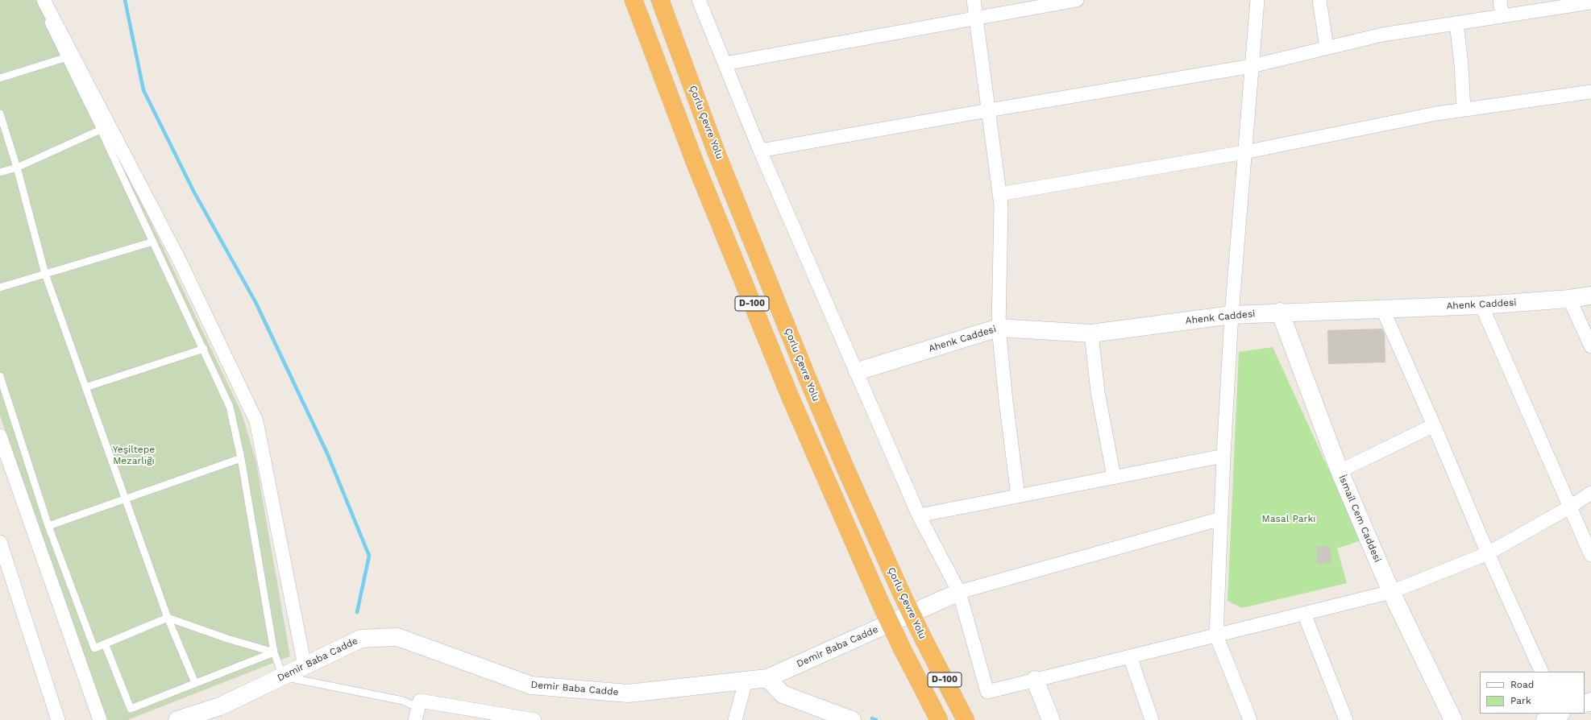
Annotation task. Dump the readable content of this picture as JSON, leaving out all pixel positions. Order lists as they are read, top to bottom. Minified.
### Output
{"streets":{"highway":["Çorlu Çevre Yolu","D-100"],"street":["Ahenk Caddesi","İsmail Cem Caddesi","Demir Baba Cadde"]},"crossings":[["Ahenk Caddesi","İsmail Cem Caddesi"]],"parks":["Yeşiltepe Mezarlığı","Masal Parkı"],"legend":["Road","Park"]}
